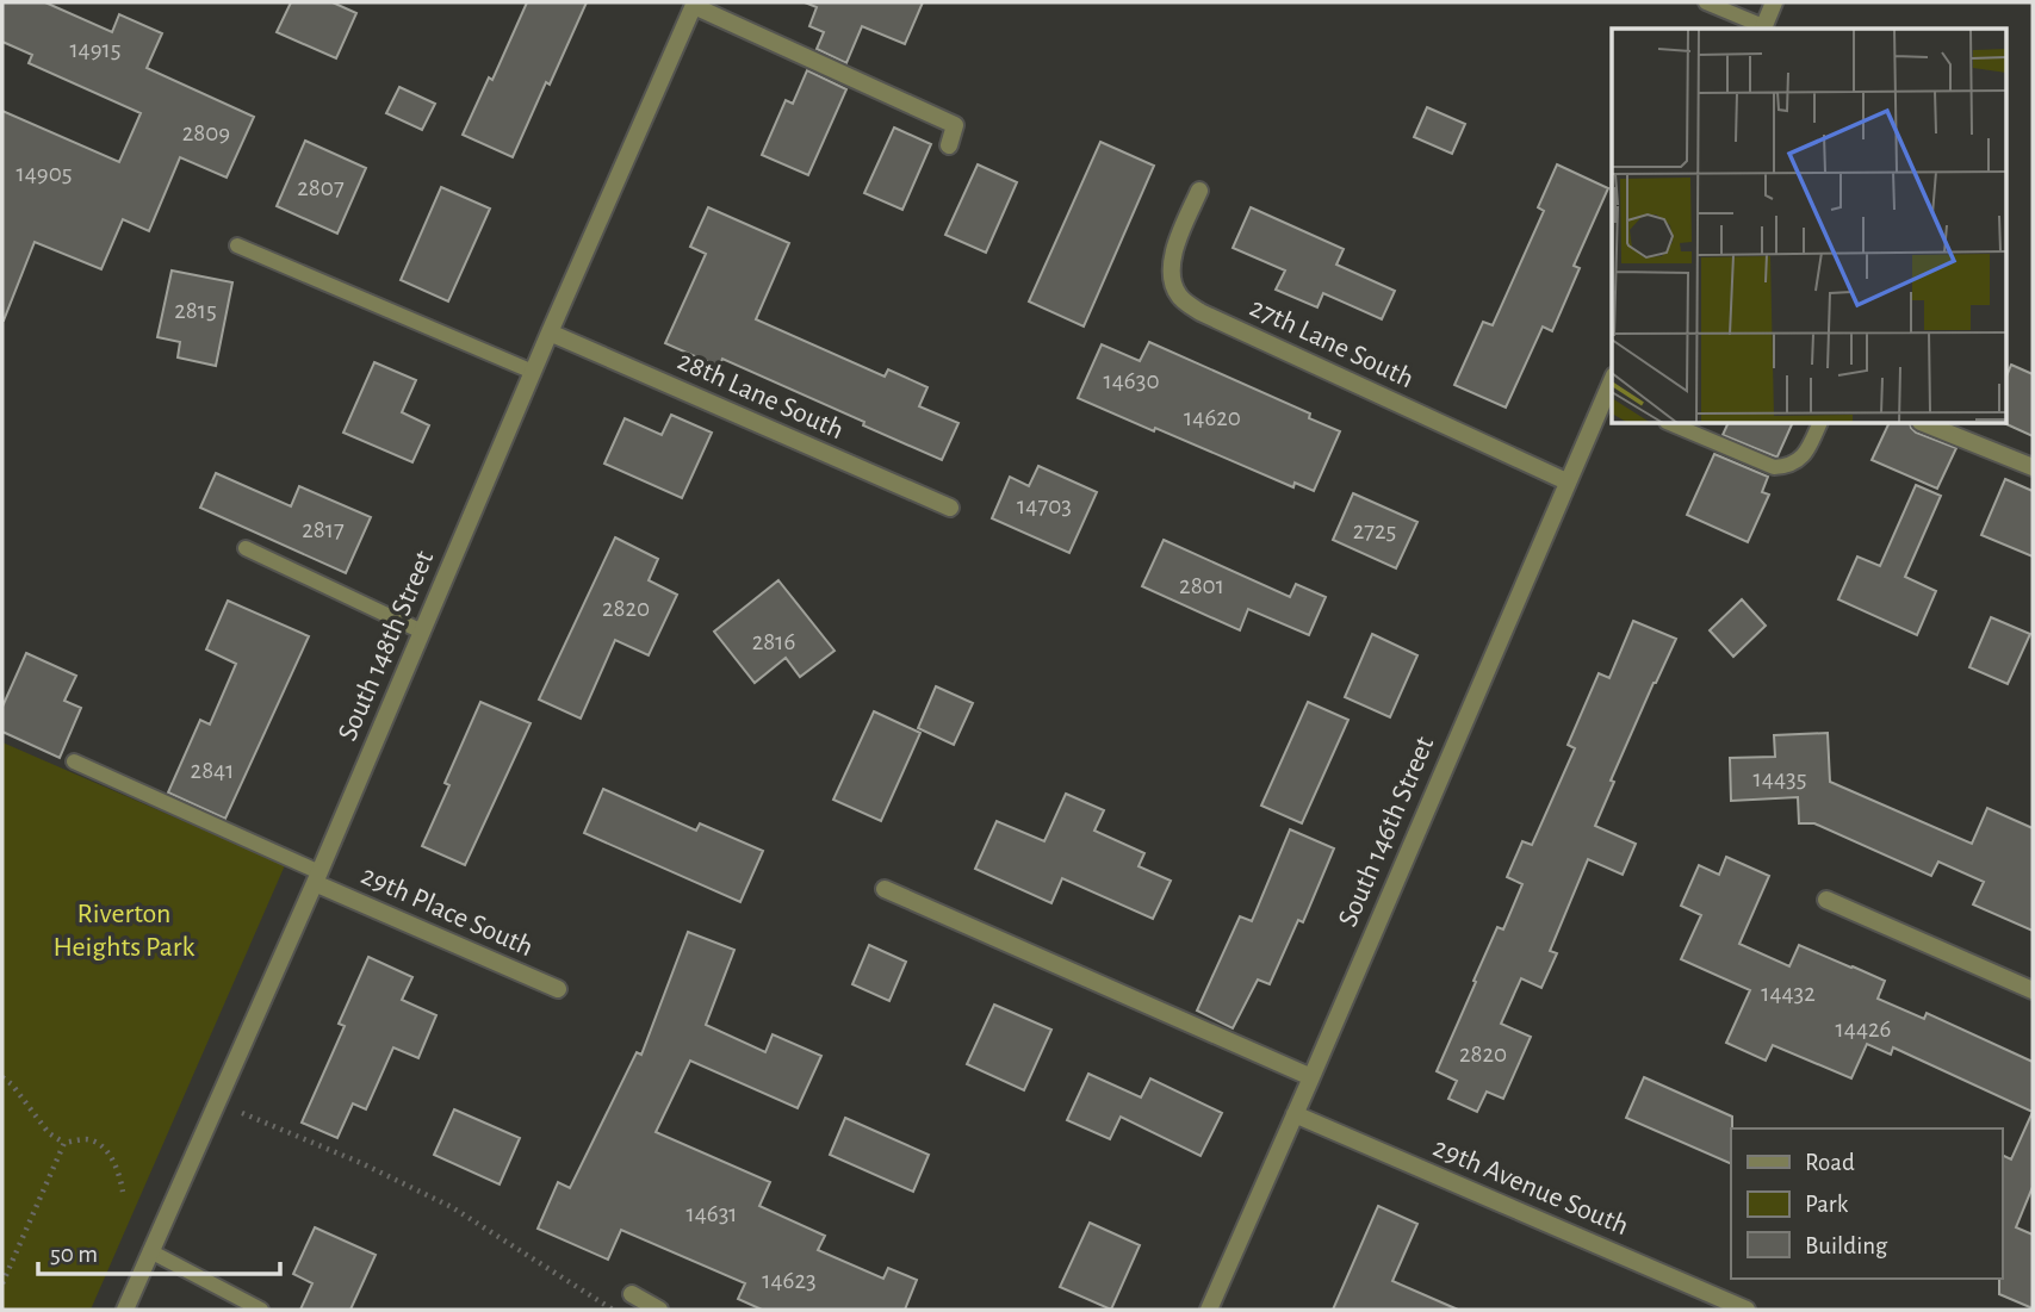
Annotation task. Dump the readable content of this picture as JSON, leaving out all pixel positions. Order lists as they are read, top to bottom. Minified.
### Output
{"streets":{"street":["27th Lane South","28th Lane South","South 148th Street","South 146th Street","29th Place South","29th Avenue South"]},"crossings":[["27th Lane South","South 146th Street"],["28th Lane South","South 148th Street"],["South 148th Street","29th Place South"],["South 146th Street","29th Avenue South"]],"parks":["Riverton Heights Park"],"house_numbers":["14915","2809","14905","2807","2815","14630","14620","14703","2817","2725","2801","2820","2816","2841","14435","14432","14426","2820","14631","14623"],"legend":["Road","Park","Building"],"scale_bar":"50 m"}
